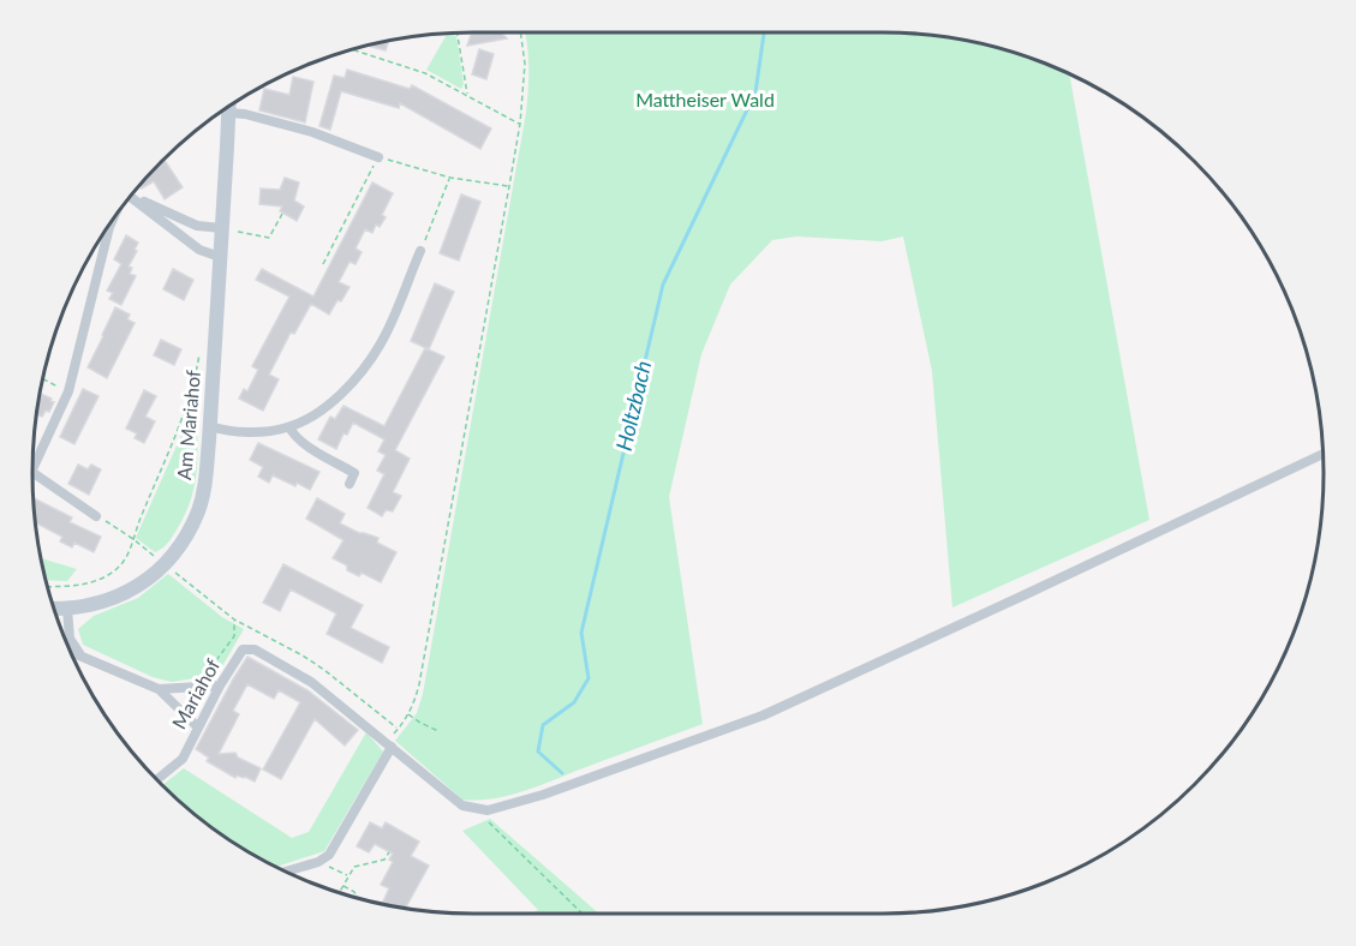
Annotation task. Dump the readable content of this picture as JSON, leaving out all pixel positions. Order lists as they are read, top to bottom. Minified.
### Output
{"streets":{"street":["Am Mariahof","Mariahof"]},"water":["Holtzbach"],"parks":["Mattheiser Wald"]}
